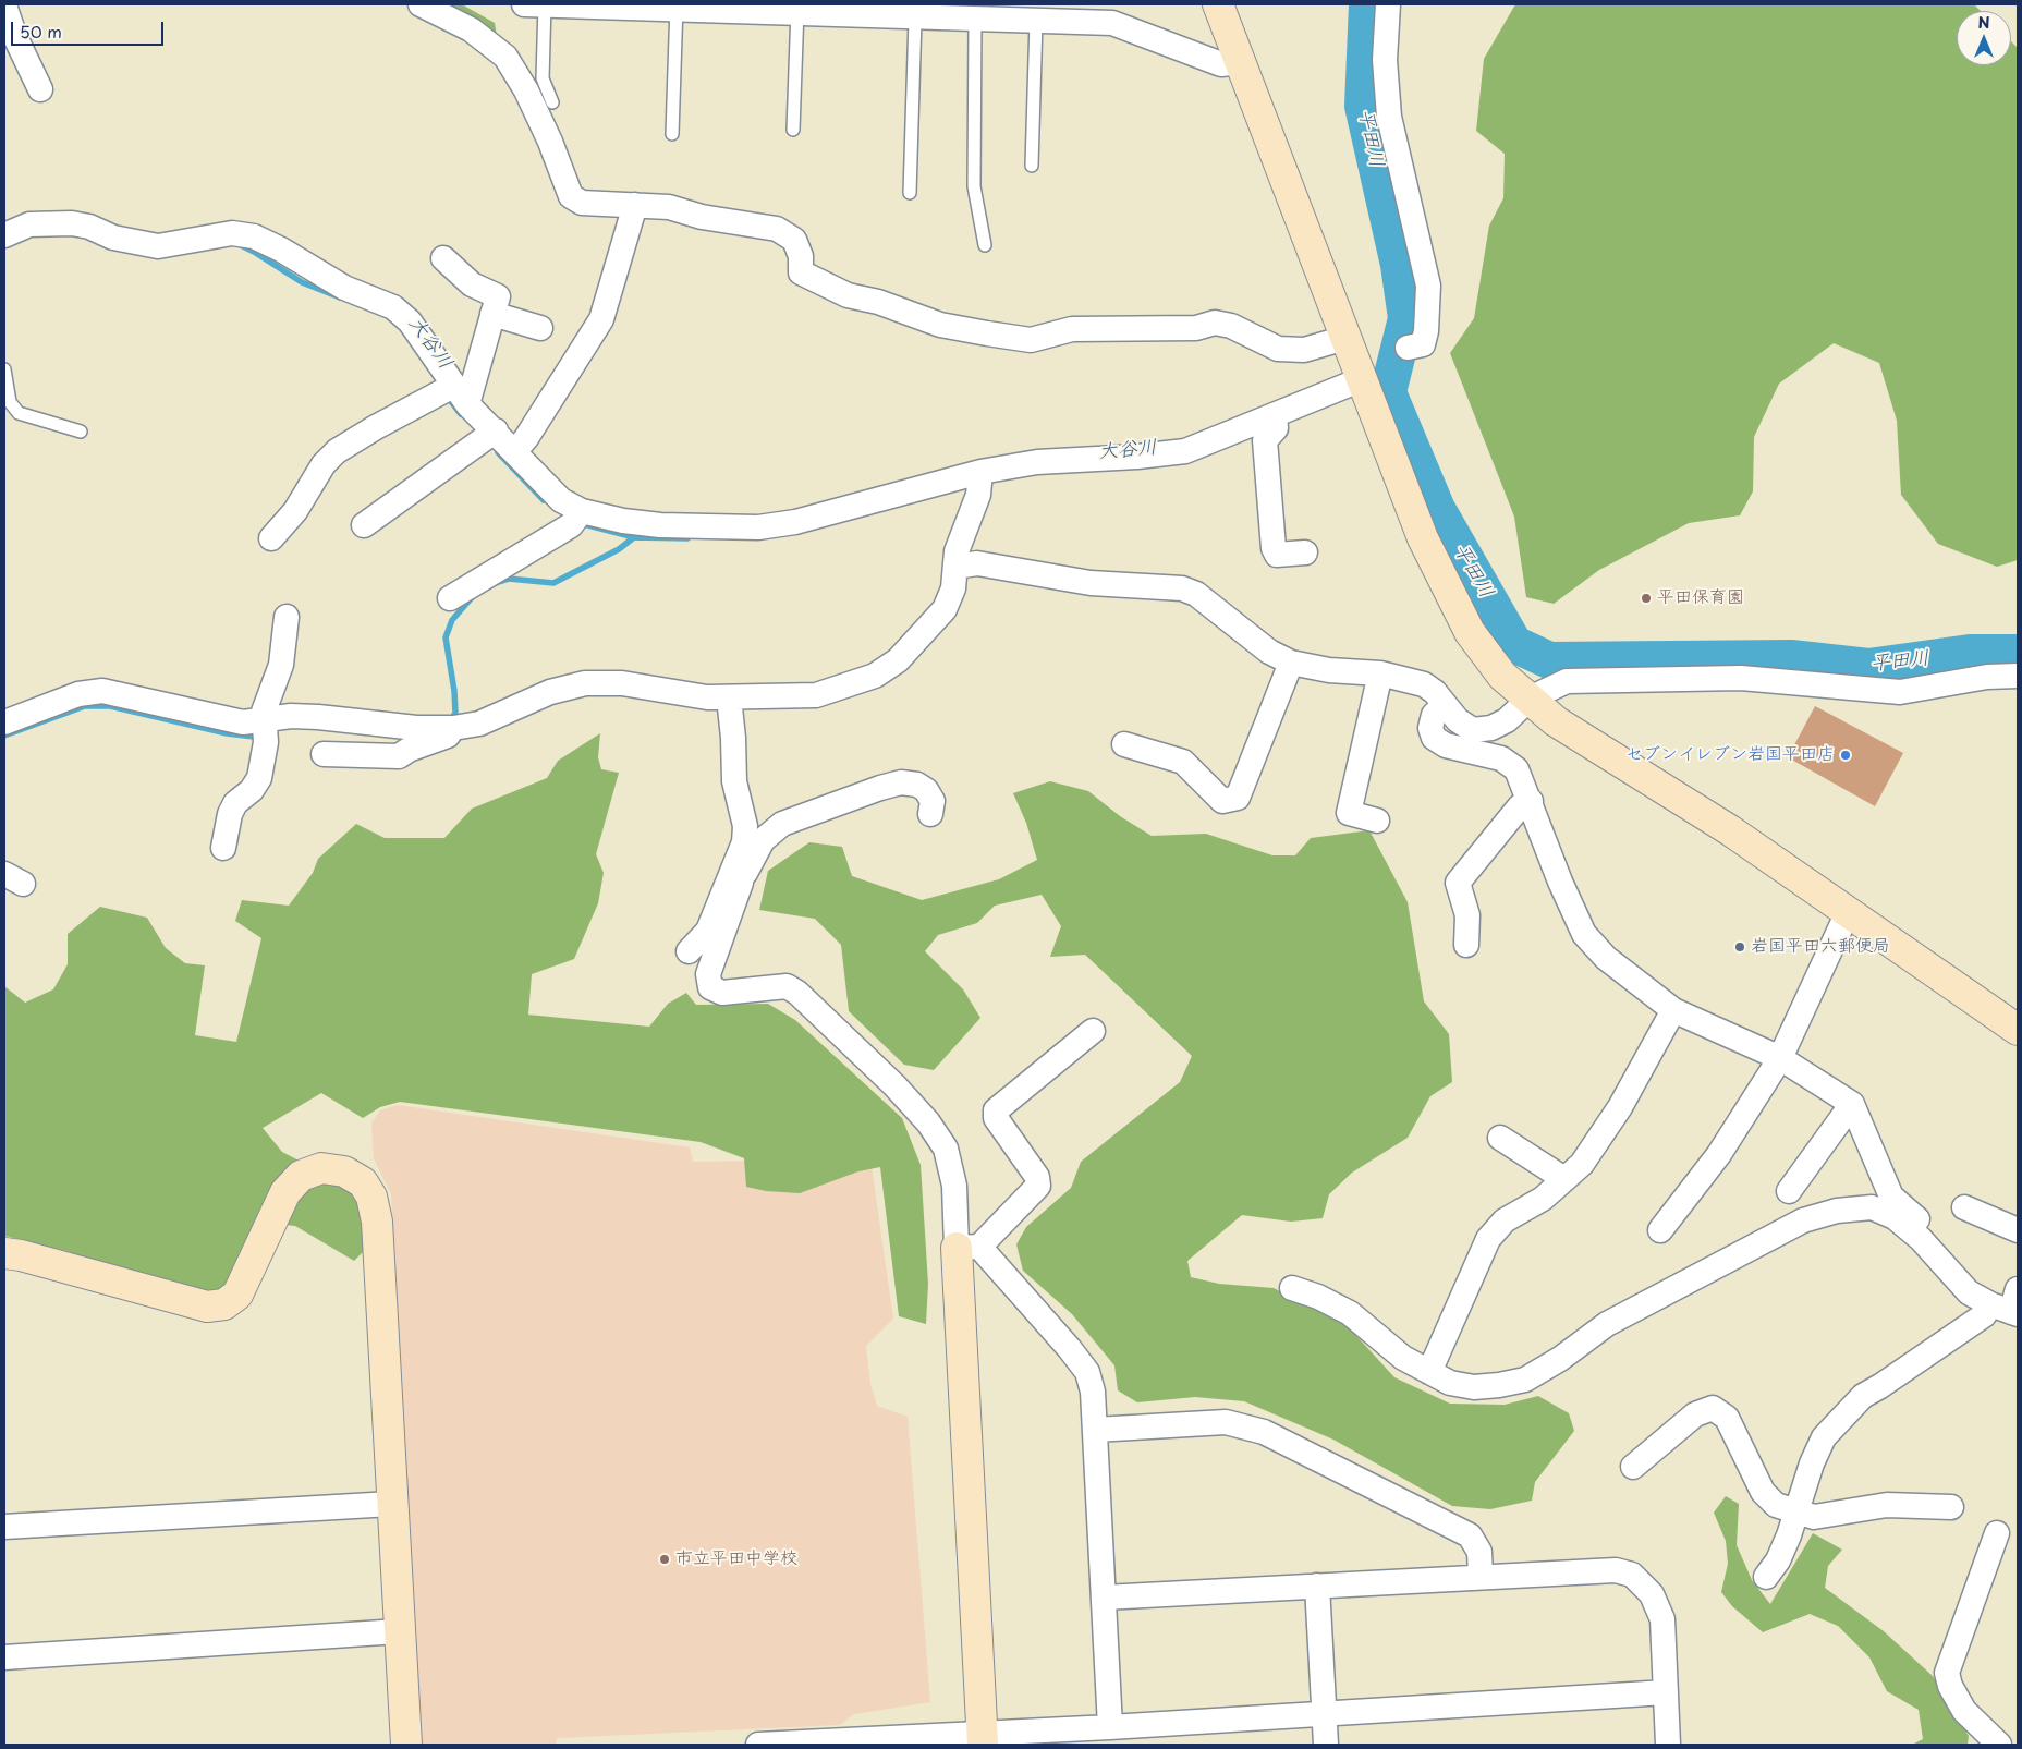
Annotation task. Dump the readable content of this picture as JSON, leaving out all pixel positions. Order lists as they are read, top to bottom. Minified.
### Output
{"water":["平田川","大谷川"],"places":["平田保育園","セブンイレブン岩国平田店","岩国平田六郵便局","市立平田中学校"],"scale_bar":"50 m","north":"top"}
